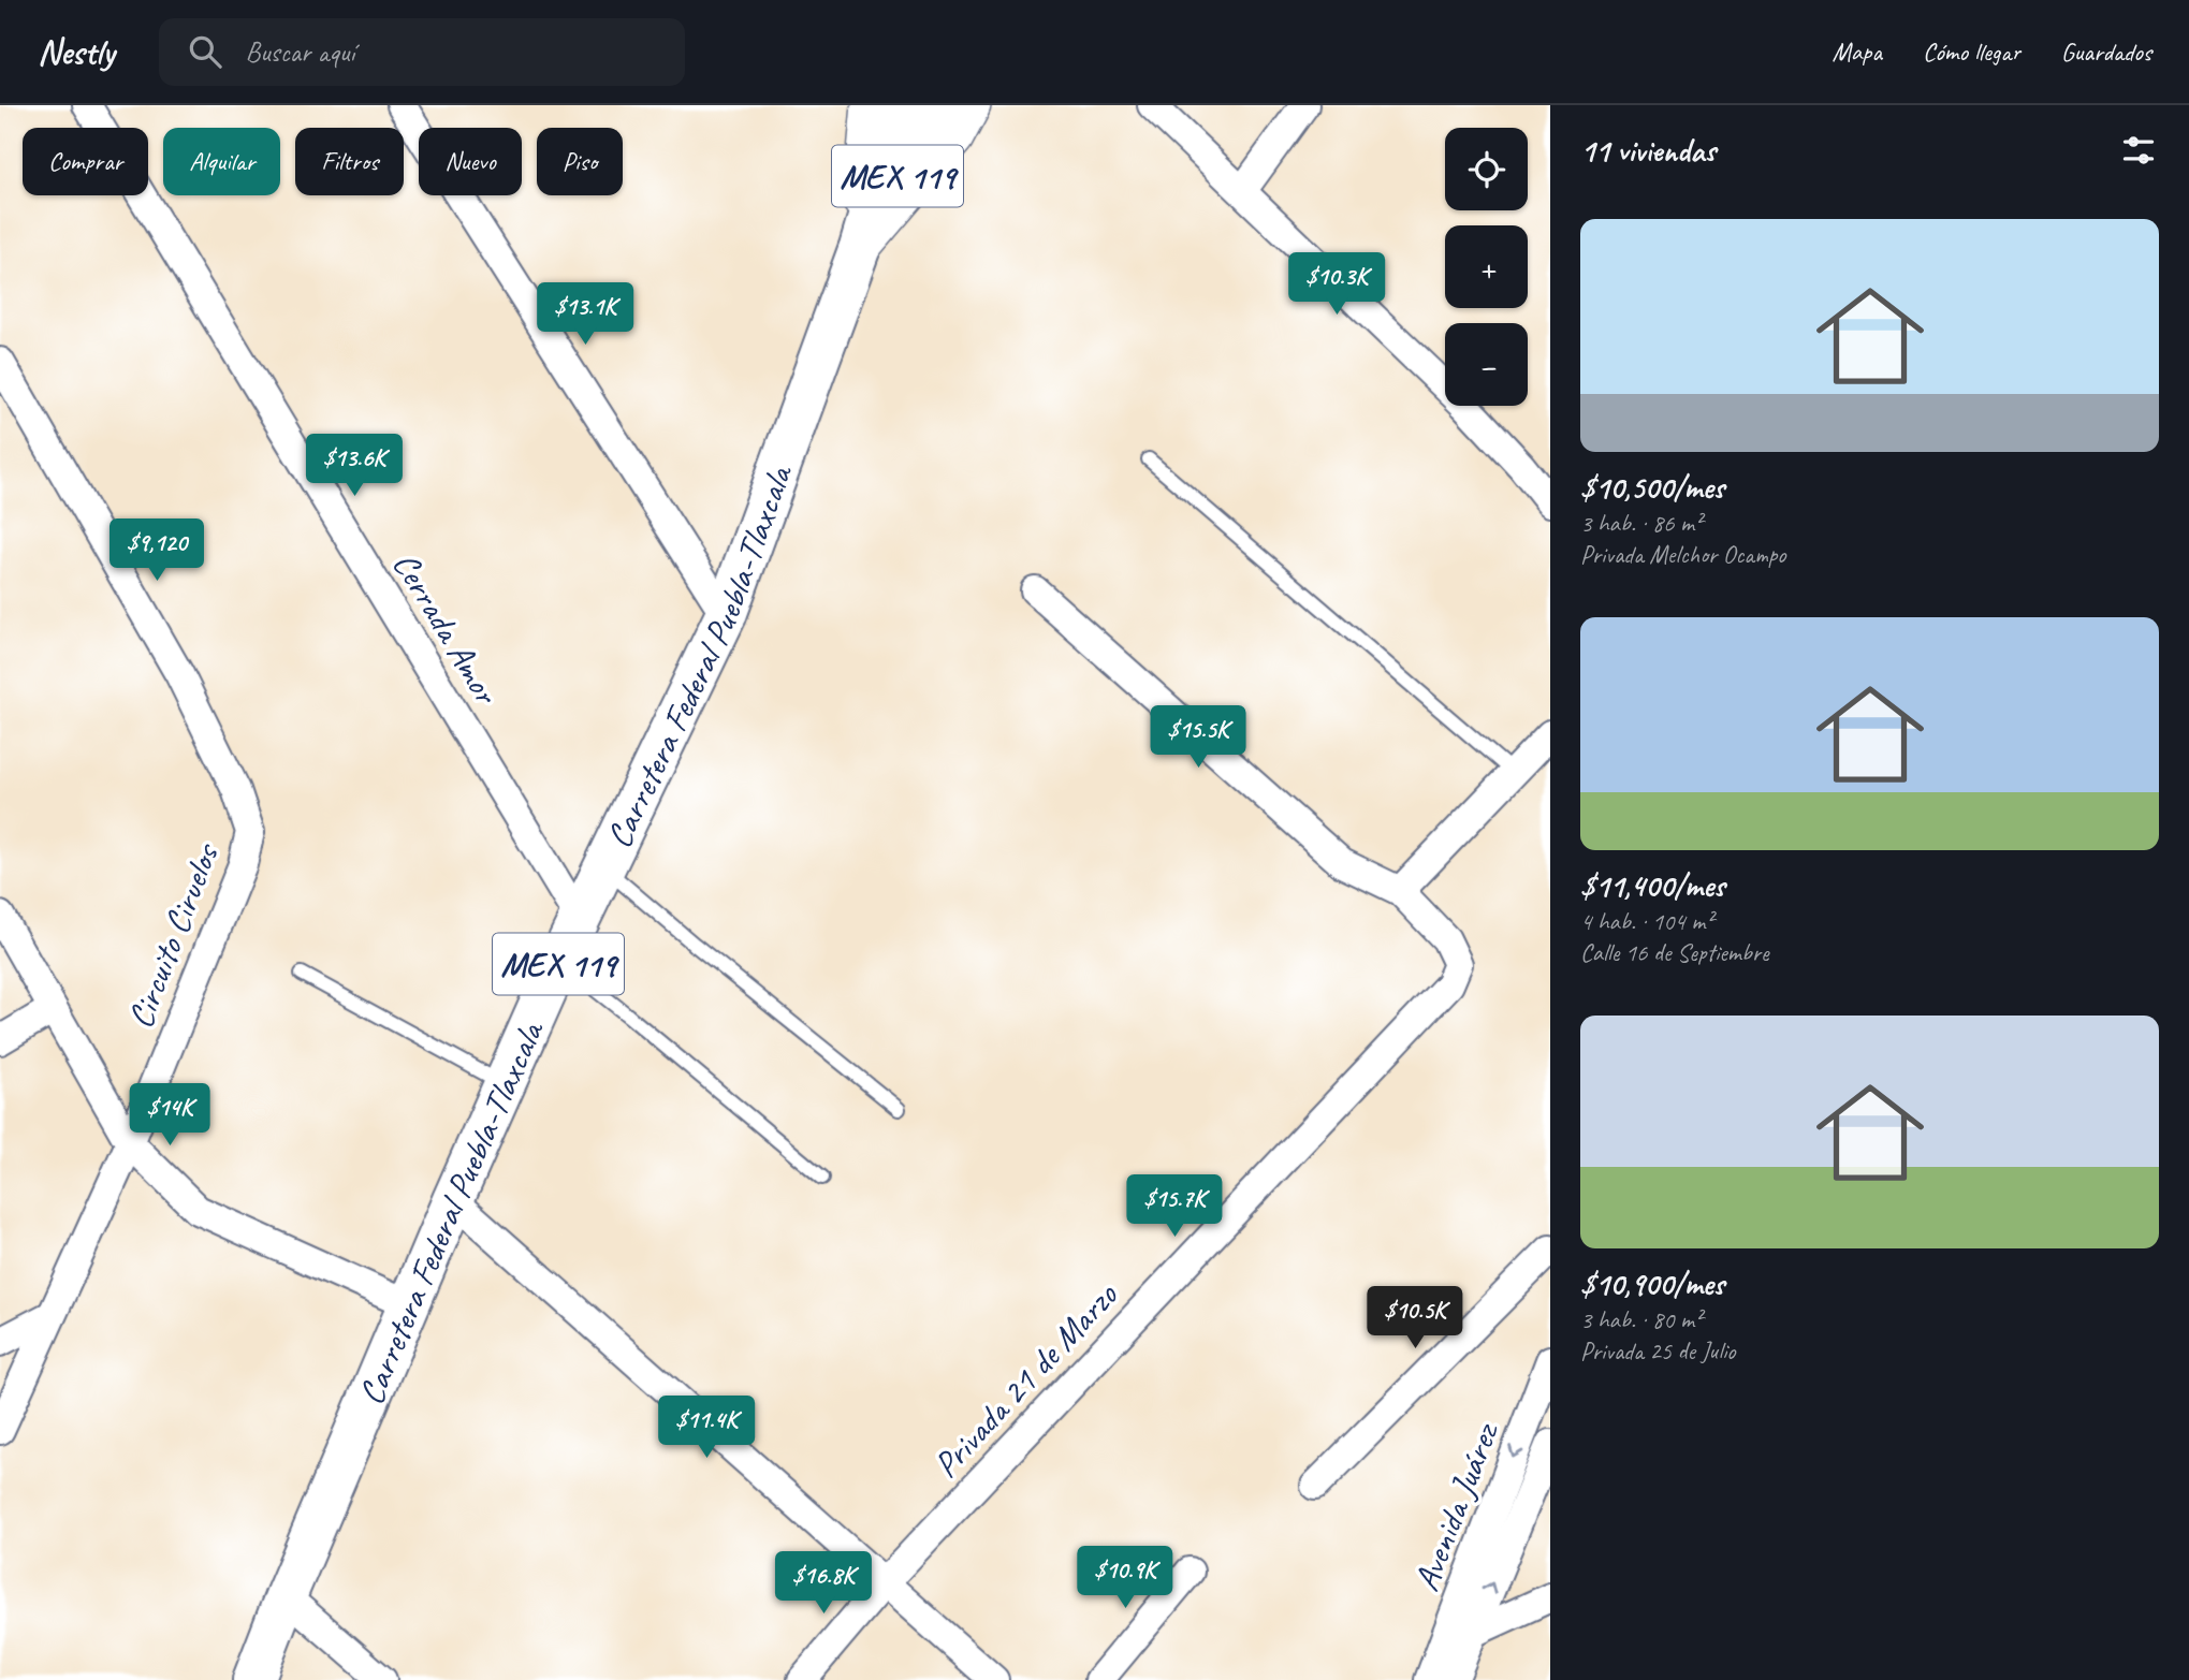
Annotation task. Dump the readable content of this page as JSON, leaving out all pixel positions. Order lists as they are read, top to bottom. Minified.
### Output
{"streets":{"main road":["MEX 119","Carretera Federal Puebla-Tlaxcala"],"street":["Cerrada Amor","Circuito Ciruelos","Privada 21 de Marzo","Avenida Juárez"]},"crossings":[["Cerrada Amor","Carretera Federal Puebla-Tlaxcala"]],"page":{"header":"Nestly","search":"Buscar aquí","nav":["Mapa","Cómo llegar","Guardados"],"heading":"11 viviendas","map_buttons":["+","−"],"chip":["Comprar","Alquilar","Filtros","Nuevo","Piso"],"list":[{"name":"$10,500/mes","note":"3 hab. · 86 m² · Privada Melchor Ocampo"},{"name":"$11,400/mes","note":"4 hab. · 104 m² · Calle 16 de Septiembre"},{"name":"$10,900/mes","note":"3 hab. · 80 m² · Privada 25 de Julio"}],"price":["$10.3K","$13.1K","$13.6K","$9,120","$15.5K","$14K","$15.7K","$10.5K","$11.4K","$10.9K","$16.8K"]}}
